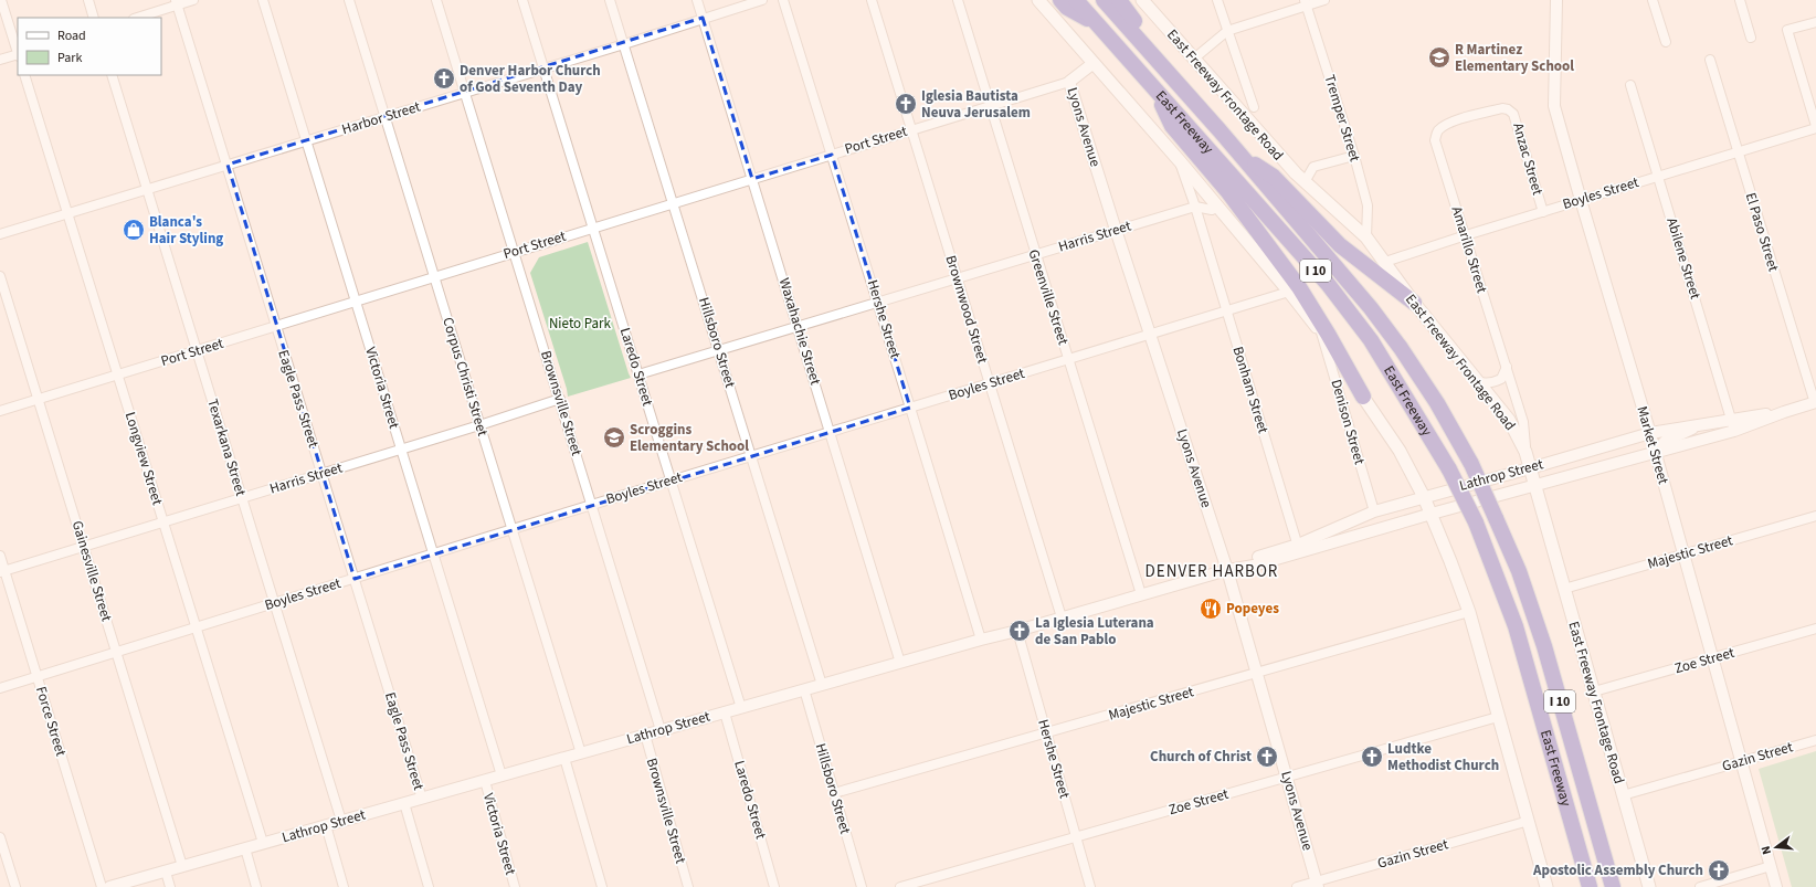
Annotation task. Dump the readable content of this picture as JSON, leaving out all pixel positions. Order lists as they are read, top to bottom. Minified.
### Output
{"streets":{"highway":["East Freeway","I 10"],"main road":["East Freeway Frontage Road"],"street":["Harbor Street","Tremper Street","Lyons Avenue","Port Street","Anzac Street","Boyles Street","El Paso Street","Harris Street","Amarillo Street","Abilene Street","Greenville Street","Brownwood Street","Hershe Street","Waxahachie Street","Hillsboro Street","Laredo Street","Corpus Christi Street","Victoria Street","Bonham Street","Eagle Pass Street","Brownsville Street","Denison Street","Market Street","Texarkana Street","Longview Street","Lathrop Street","Majestic Street","Gainesville Street","Zoe Street","Force Street","Gazin Street"]},"crossings":[["East Freeway Frontage Road","Tremper Street"],["East Freeway Frontage Road","Boyles Street"],["East Freeway Frontage Road","Amarillo Street"],["East Freeway Frontage Road","Lathrop Street"],["East Freeway Frontage Road","Majestic Street"],["East Freeway Frontage Road","Zoe Street"],["East Freeway Frontage Road","Gazin Street"],["Harbor Street","Waxahachie Street"],["Harbor Street","Hillsboro Street"],["Harbor Street","Laredo Street"],["Harbor Street","Corpus Christi Street"],["Harbor Street","Victoria Street"],["Harbor Street","Eagle Pass Street"],["Harbor Street","Brownsville Street"],["Harbor Street","Texarkana Street"],["Harbor Street","Longview Street"],["Lyons Avenue","Port Street"],["Lyons Avenue","Boyles Street"],["Lyons Avenue","Harris Street"],["Lyons Avenue","Lathrop Street"],["Lyons Avenue","Majestic Street"],["Lyons Avenue","Zoe Street"],["Lyons Avenue","Gazin Street"],["Port Street","Greenville Street"],["Port Street","Brownwood Street"],["Port Street","Hershe Street"],["Port Street","Waxahachie Street"],["Port Street","Hillsboro Street"],["Port Street","Laredo Street"],["Port Street","Corpus Christi Street"],["Port Street","Victoria Street"],["Port Street","Eagle Pass Street"],["Port Street","Brownsville Street"],["Port Street","Texarkana Street"],["Port Street","Longview Street"],["Port Street","Gainesville Street"],["Anzac Street","Boyles Street"],["Anzac Street","Amarillo Street"],["Boyles Street","El Paso Street"],["Boyles Street","Amarillo Street"],["Boyles Street","Abilene Street"],["Boyles Street","Greenville Street"],["Boyles Street","Brownwood Street"],["Boyles Street","Hershe Street"],["Boyles Street","Waxahachie Street"],["Boyles Street","Hillsboro Street"],["Boyles Street","Laredo Street"],["Boyles Street","Corpus Christi Street"],["Boyles Street","Victoria Street"],["Boyles Street","Bonham Street"],["Boyles Street","Eagle Pass Street"],["Boyles Street","Brownsville Street"],["Boyles Street","Market Street"],["Boyles Street","Texarkana Street"],["Boyles Street","Longview Street"],["Boyles Street","Gainesville Street"],["Boyles Street","Force Street"],["El Paso Street","Lathrop Street"],["Harris Street","Greenville Street"],["Harris Street","Brownwood Street"],["Harris Street","Hershe Street"],["Harris Street","Waxahachie Street"],["Harris Street","Hillsboro Street"],["Harris Street","Laredo Street"],["Harris Street","Corpus Christi Street"],["Harris Street","Victoria Street"],["Harris Street","Bonham Street"],["Harris Street","Eagle Pass Street"],["Harris Street","Brownsville Street"],["Harris Street","Texarkana Street"],["Harris Street","Longview Street"],["Harris Street","Gainesville Street"],["Harris Street","Force Street"],["Abilene Street","Lathrop Street"],["Greenville Street","Lathrop Street"],["Brownwood Street","Lathrop Street"],["Hershe Street","Lathrop Street"],["Hershe Street","Majestic Street"],["Hershe Street","Zoe Street"],["Waxahachie Street","Lathrop Street"],["Hillsboro Street","Lathrop Street"],["Hillsboro Street","Majestic Street"],["Laredo Street","Lathrop Street"],["Corpus Christi Street","Lathrop Street"],["Victoria Street","Lathrop Street"],["Bonham Street","Lathrop Street"],["Eagle Pass Street","Lathrop Street"],["Brownsville Street","Lathrop Street"],["Denison Street","Lathrop Street"],["Market Street","Lathrop Street"],["Market Street","Majestic Street"],["Market Street","Zoe Street"],["Market Street","Gazin Street"],["Texarkana Street","Lathrop Street"],["Longview Street","Lathrop Street"],["Lathrop Street","Gainesville Street"]],"districts":["DENVER HARBOR"],"parks":["Nieto Park"],"places":{"school or university":["R Martinez Elementary School","Scroggins Elementary School"],"church":["Denver Harbor Church of God Seventh Day","Iglesia Bautista Neuva Jerusalem","La Iglesia Luterana de San Pablo","Church of Christ","Ludtke Methodist Church","Apostolic Assembly Church"],"shop":["Blanca's Hair Styling"],"restaurant":["Popeyes"]},"legend":["Road","Park"],"north":"left"}
